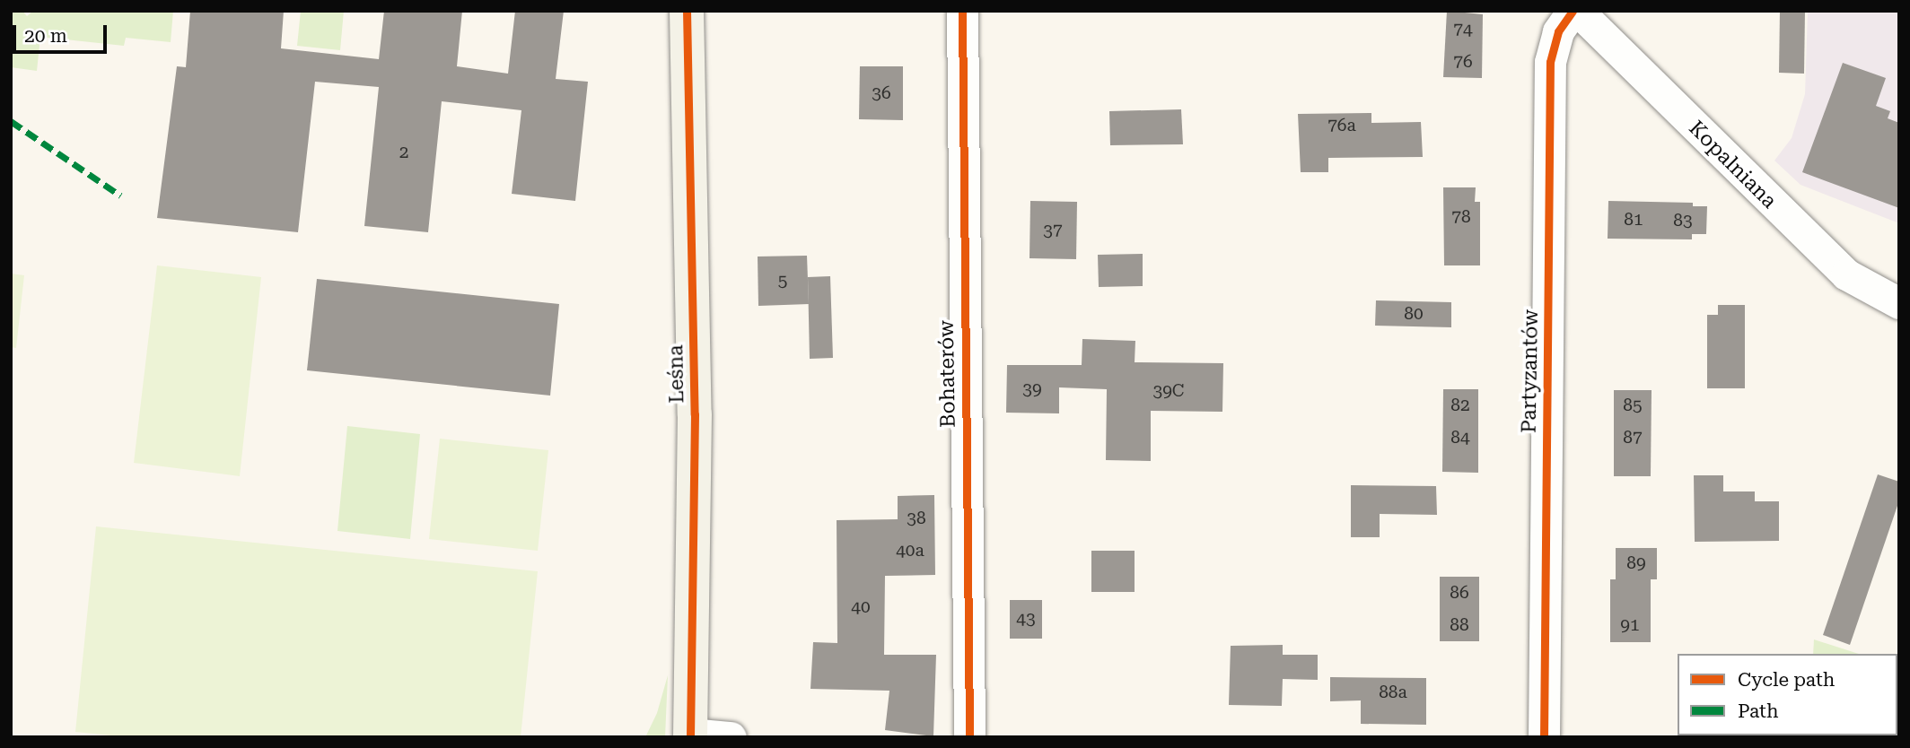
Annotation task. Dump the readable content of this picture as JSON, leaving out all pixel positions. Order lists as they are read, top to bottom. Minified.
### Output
{"streets":{"street":["Kopalniana","Partyzantów","Leśna","Bohaterów"]},"crossings":[["Kopalniana","Partyzantów"]],"house_numbers":["74","76","36","76a","2","78","81","83","37","5","80","39","39C","82","85","84","87","38","40a","89","86","40","43","88","91","88a"],"legend":["Cycle path","Path"],"scale_bar":"20 m"}
